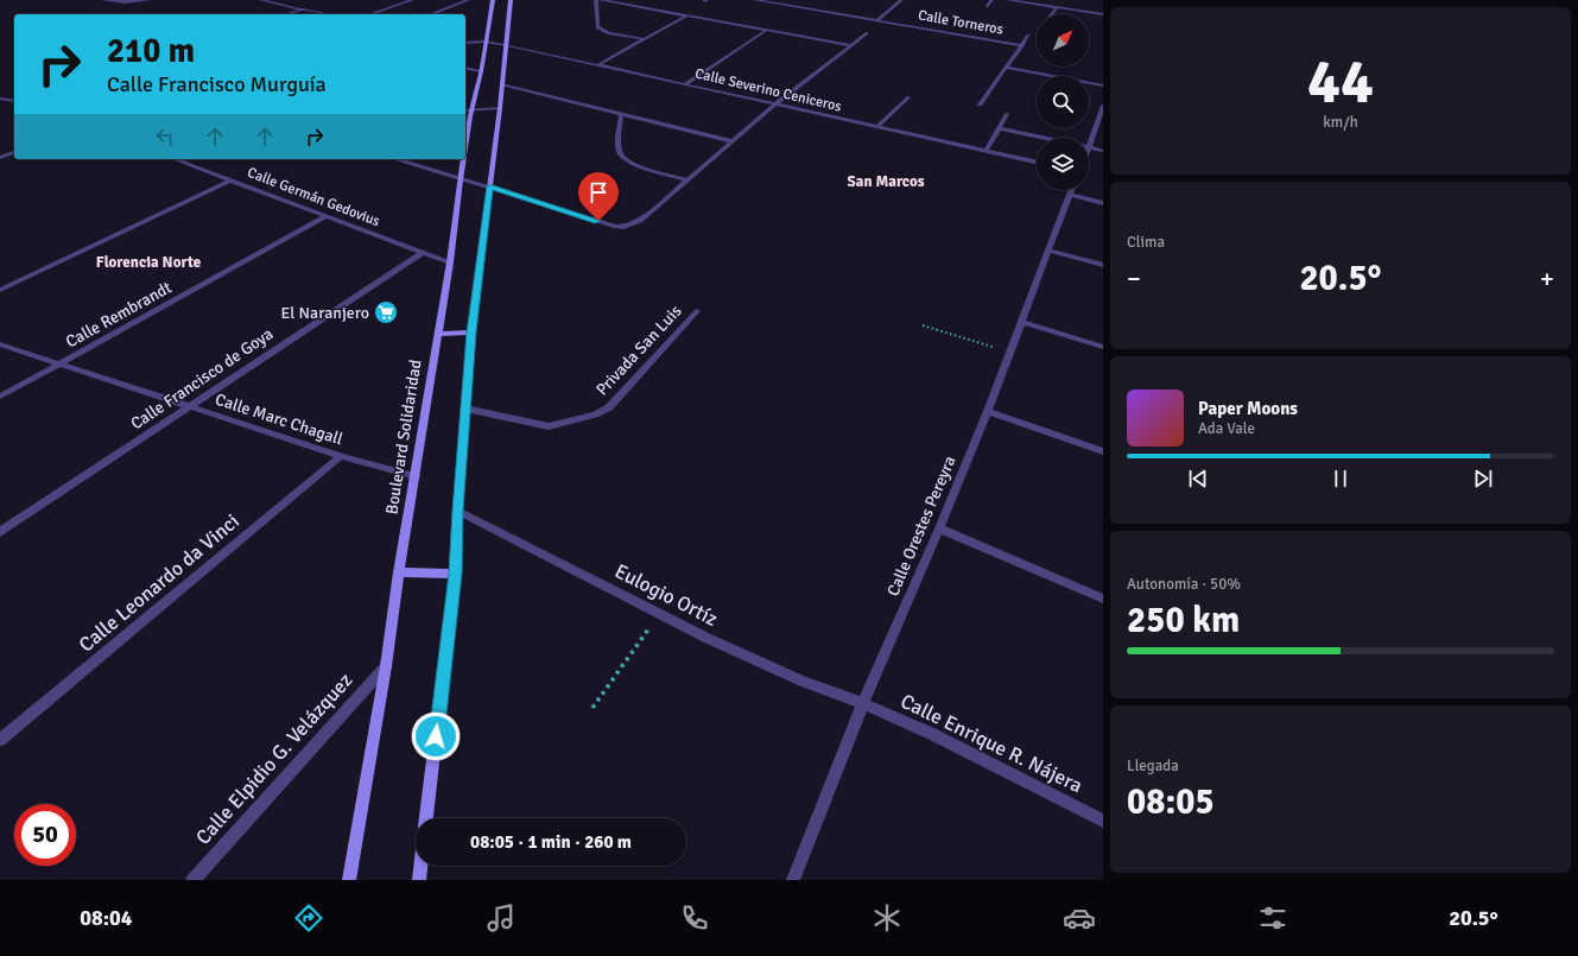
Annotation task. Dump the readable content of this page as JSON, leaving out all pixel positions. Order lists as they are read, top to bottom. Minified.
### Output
{"streets":{"main road":["Boulevard Solidaridad"],"street":["Calle Torneros","Calle Severino Ceniceros","Calle Germán Gedovius","Calle Rembrandt","Privada San Luis","Calle Francisco de Goya","Calle Marc Chagall","Calle Orestes Pereyra","Calle Leonardo da Vinci","Eulogio Ortíz","Calle Enrique R. Nájera","Calle Elpidio G. Velázquez"]},"crossings":[["Calle Severino Ceniceros","Boulevard Solidaridad"],["Calle Germán Gedovius","Calle Rembrandt"],["Calle Germán Gedovius","Calle Francisco de Goya"],["Calle Germán Gedovius","Boulevard Solidaridad"],["Calle Rembrandt","Calle Marc Chagall"],["Calle Francisco de Goya","Calle Marc Chagall"],["Calle Marc Chagall","Boulevard Solidaridad"],["Calle Marc Chagall","Calle Leonardo da Vinci"],["Boulevard Solidaridad","Calle Elpidio G. Velázquez"],["Calle Orestes Pereyra","Eulogio Ortíz"],["Calle Orestes Pereyra","Calle Enrique R. Nájera"],["Eulogio Ortíz","Calle Enrique R. Nájera"]],"districts":["San Marcos","Florencia Norte"],"places":{"supermarket":["El Naranjero"]},"north":"top right","page":{"tile":[["44","km/h"],"Clima",["Autonomía · 50%","250 km"],["Llegada","08:05"]],"turn":["210 m","Calle Francisco Murguía"],"heat":["−","20.5°","+"],"song":["Paper Moons","Ada Vale"],"limit":"50","trip":"08:05 · 1 min · 260 m","tabs":["08:04","20.5°"]}}
